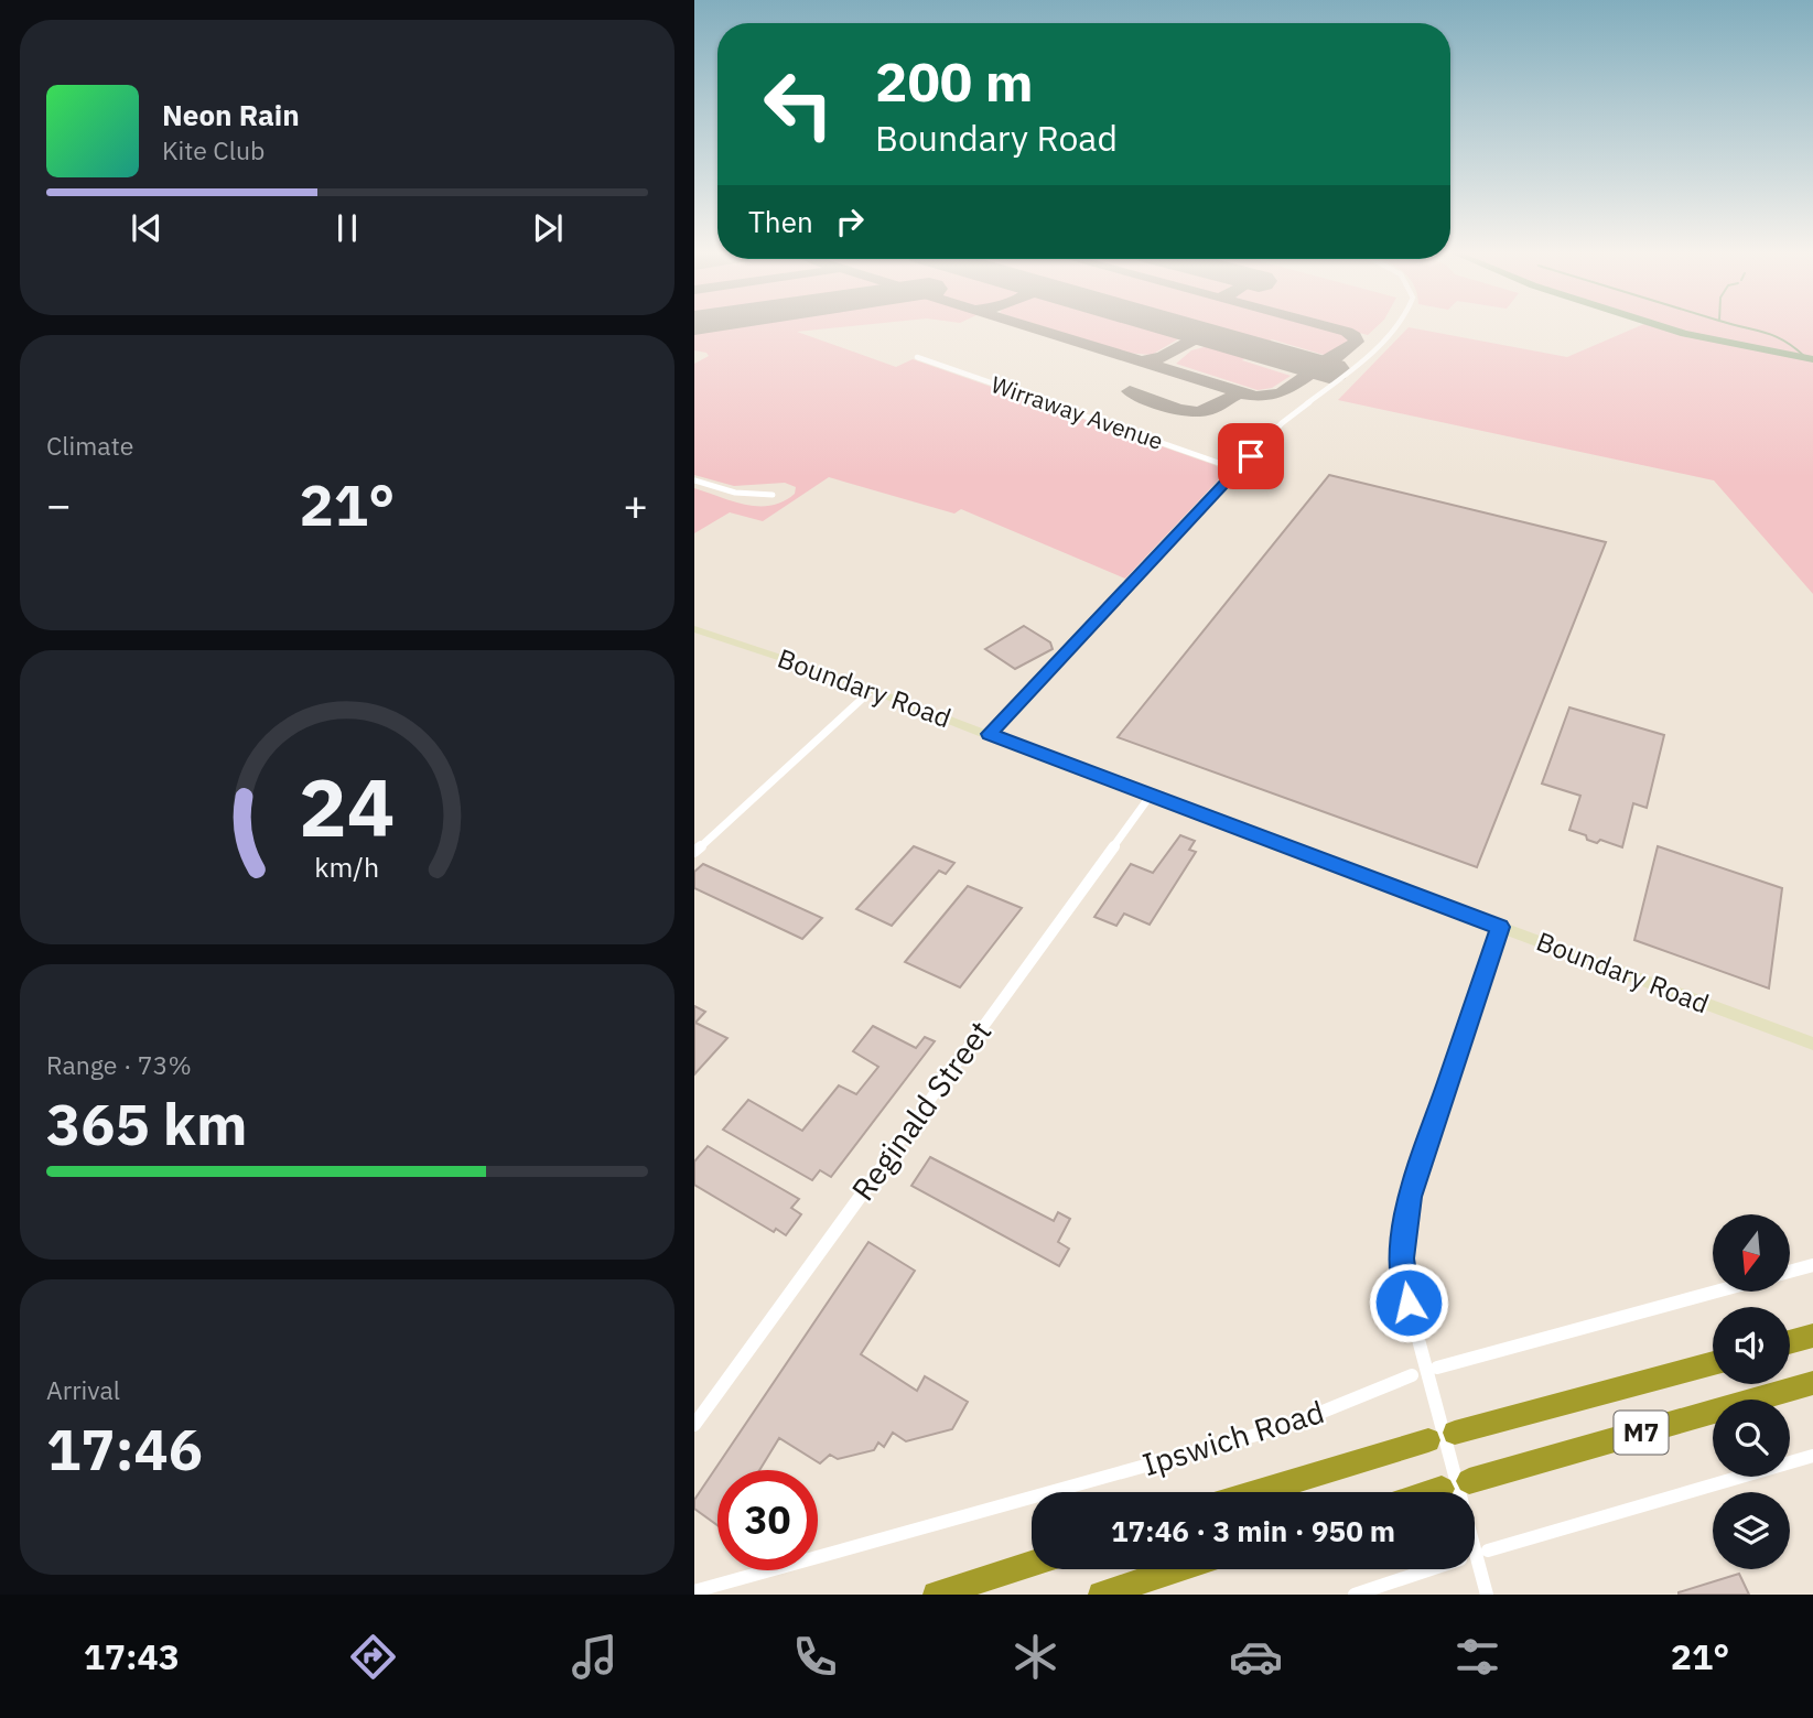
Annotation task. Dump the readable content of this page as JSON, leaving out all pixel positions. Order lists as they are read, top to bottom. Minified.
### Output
{"streets":{"highway":["M7"],"main road":["Boundary Road"],"street":["Wirraway Avenue","Reginald Street","Ipswich Road"]},"crossings":[["Boundary Road","Reginald Street"]],"north":"bottom","page":{"turn":["200 m","Boundary Road"],"song":["Neon Rain","Kite Club"],"then":"Then","tile":["Climate",["Range · 73%","365 km"],["Arrival","17:46"]],"heat":["−","21°","+"],"limit":"30","trip":"17:46 · 3 min · 950 m","tabs":["17:43","21°"],"gauge":["24","km/h"]}}
